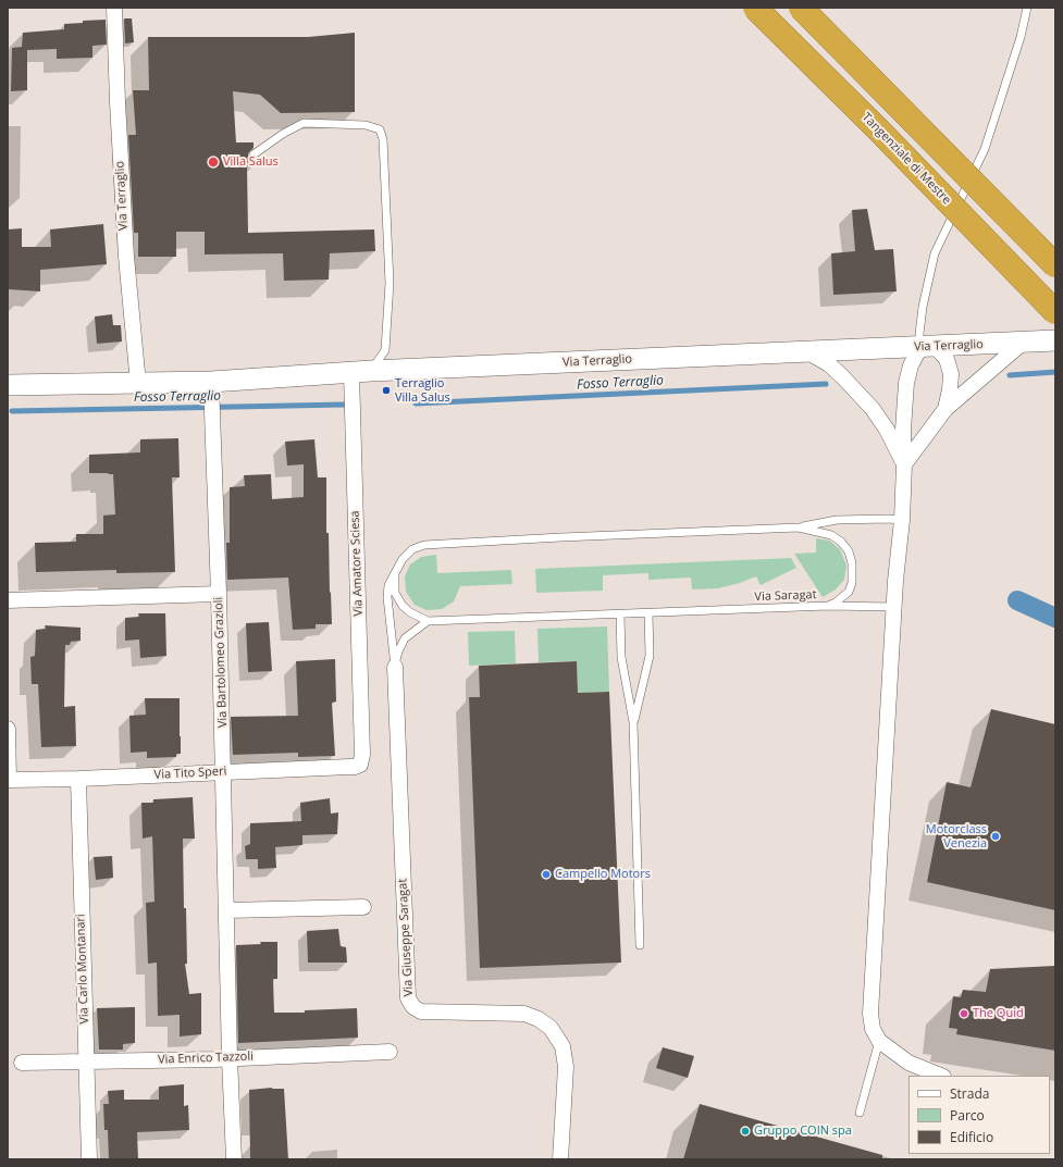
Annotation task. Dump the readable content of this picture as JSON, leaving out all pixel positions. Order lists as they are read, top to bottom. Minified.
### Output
{"streets":{"highway":["Tangenziale di Mestre"],"main road":["Via Terraglio"],"street":["Via Amatore Sciesa","Via Bartolomeo Grazioli","Via Tito Speri","Via Giuseppe Saragat","Via Carlo Montanari","Via Enrico Tazzoli"],"lane":["Via Saragat"]},"crossings":[["Via Terraglio","Via Amatore Sciesa"],["Via Terraglio","Via Bartolomeo Grazioli"],["Via Amatore Sciesa","Via Tito Speri"],["Via Saragat","Via Giuseppe Saragat"],["Via Bartolomeo Grazioli","Via Tito Speri"],["Via Bartolomeo Grazioli","Via Enrico Tazzoli"],["Via Tito Speri","Via Carlo Montanari"],["Via Carlo Montanari","Via Enrico Tazzoli"]],"water":["Fosso Terraglio"],"places":["Villa Salus","Terraglio Villa Salus","Motorclass Venezia","Campello Motors","The Quid","Gruppo COIN spa"],"legend":["Strada","Parco","Edificio"]}
